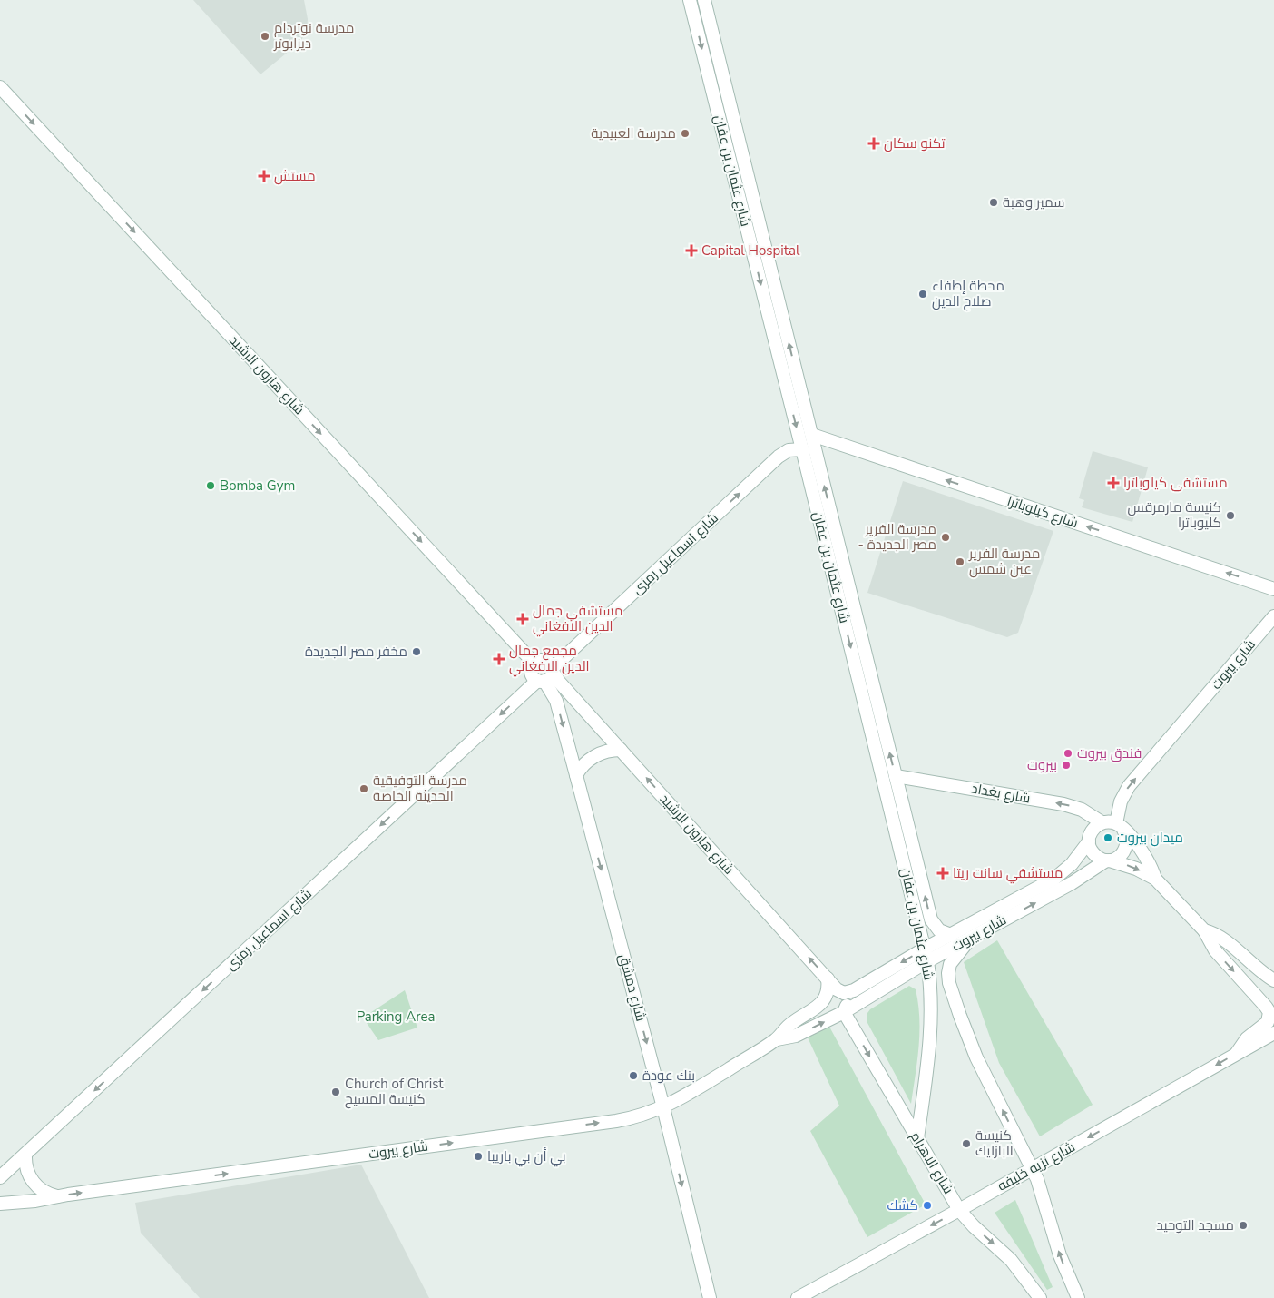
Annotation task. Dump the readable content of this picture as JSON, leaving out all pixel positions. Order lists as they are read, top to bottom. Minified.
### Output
{"streets":{"street":["شارع عثمان بن عفان","شارع هارون الرشيد","شارع كيلوباترا","شارع اسماعيل رمزى","شارع بيروت","شارع بغداد","شارع دمشق","شارع الاهرام","شارع نزيه خليفه"]},"crossings":[["شارع عثمان بن عفان","شارع كيلوباترا"],["شارع عثمان بن عفان","شارع اسماعيل رمزى"],["شارع عثمان بن عفان","شارع بيروت"],["شارع عثمان بن عفان","شارع بغداد"],["شارع عثمان بن عفان","شارع الاهرام"],["شارع عثمان بن عفان","شارع نزيه خليفه"],["شارع هارون الرشيد","شارع اسماعيل رمزى"],["شارع هارون الرشيد","شارع بيروت"],["شارع هارون الرشيد","شارع دمشق"],["شارع اسماعيل رمزى","شارع دمشق"],["شارع بيروت","شارع بغداد"],["شارع بيروت","شارع دمشق"],["شارع بيروت","شارع الاهرام"],["شارع الاهرام","شارع نزيه خليفه"]],"one_way":["شارع كيلوباترا","شارع بغداد","شارع دمشق","شارع نزيه خليفه"],"parks":["Parking Area"],"places":{"other":["مدرسة نوتردام ديزابوتر","مدرسة العبيدية","سمير وهبة","محطة إطفاء صلاح الدين","Bomba Gym","كنيسة مارمرقس كليوباترا","مدرسة الفرير - مصر الجديدة","مدرسة الفرير عين شمس","مخفر مصر الجديدة","فندق بيروت","بيروت","مدرسة التوفيقية الحديثة الخاصة","ميدان بيروت","بنك عودة","Church of Christ كنيسة المسيح","كنيسة البازليك","بي أن بي باريبا","كشك","مسجد التوحيد"],"health":["تكنو سكان","مستش","Capital Hospital","مستشفى كيلوباترا","مستشفي جمال الدين الافغاني","مجمع جمال الدين الافغاني","مستشفي سانت ريتا"]}}
